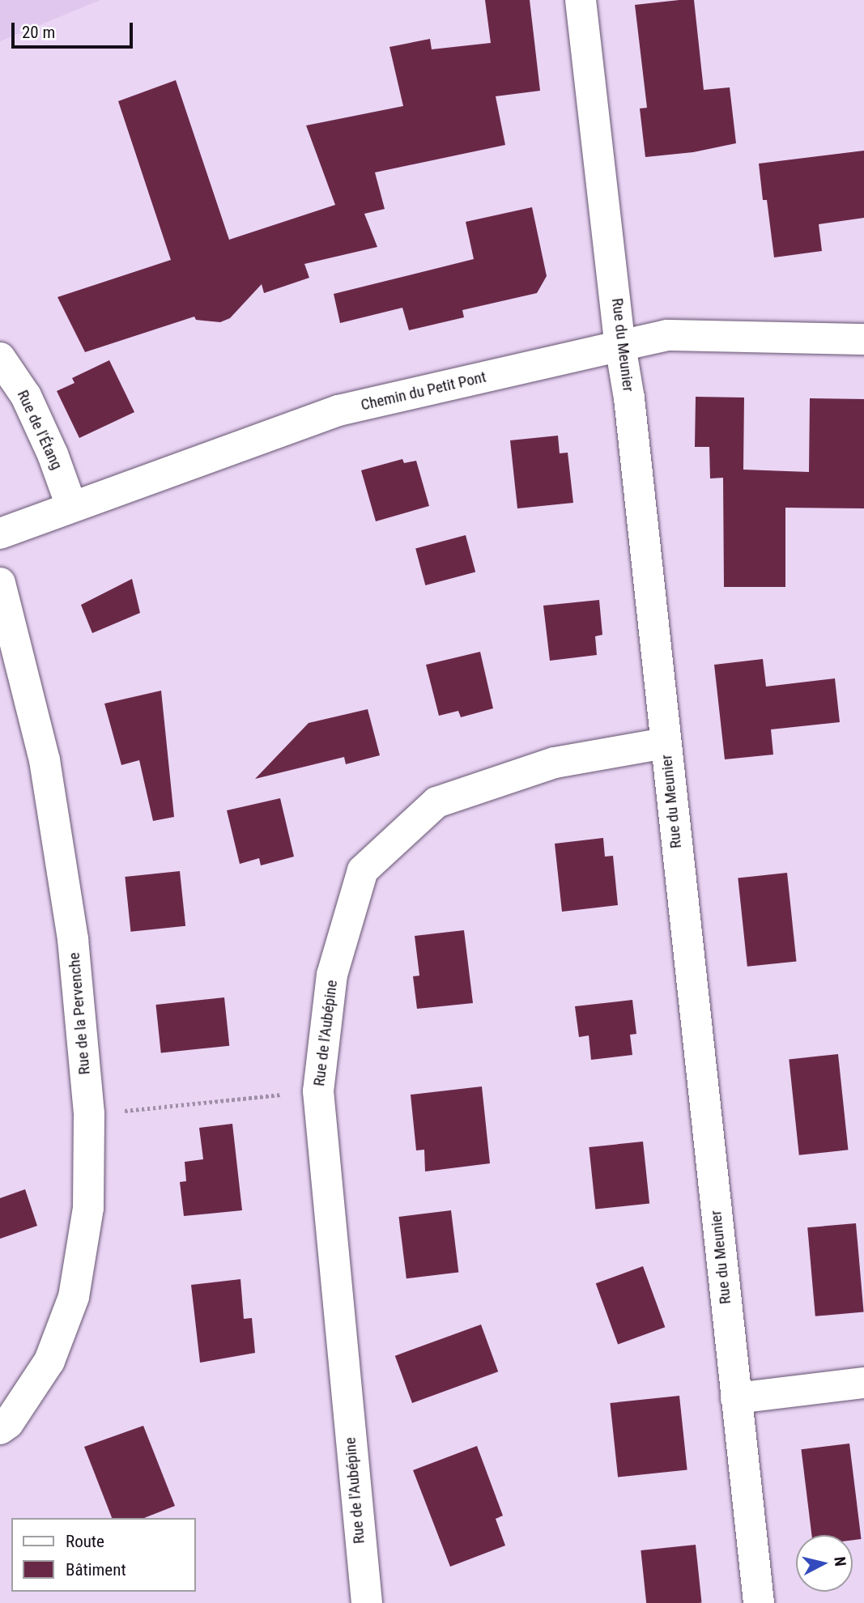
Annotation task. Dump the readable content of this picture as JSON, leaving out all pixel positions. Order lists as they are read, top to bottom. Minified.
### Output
{"streets":{"street":["Rue du Meunier","Chemin du Petit Pont","Rue de l'Étang","Rue de la Pervenche","Rue de l'Aubépine"]},"crossings":[["Rue du Meunier","Chemin du Petit Pont"],["Rue du Meunier","Rue de l'Aubépine"],["Chemin du Petit Pont","Rue de l'Étang"]],"legend":["Route","Bâtiment"],"scale_bar":"20 m","north":"right"}
